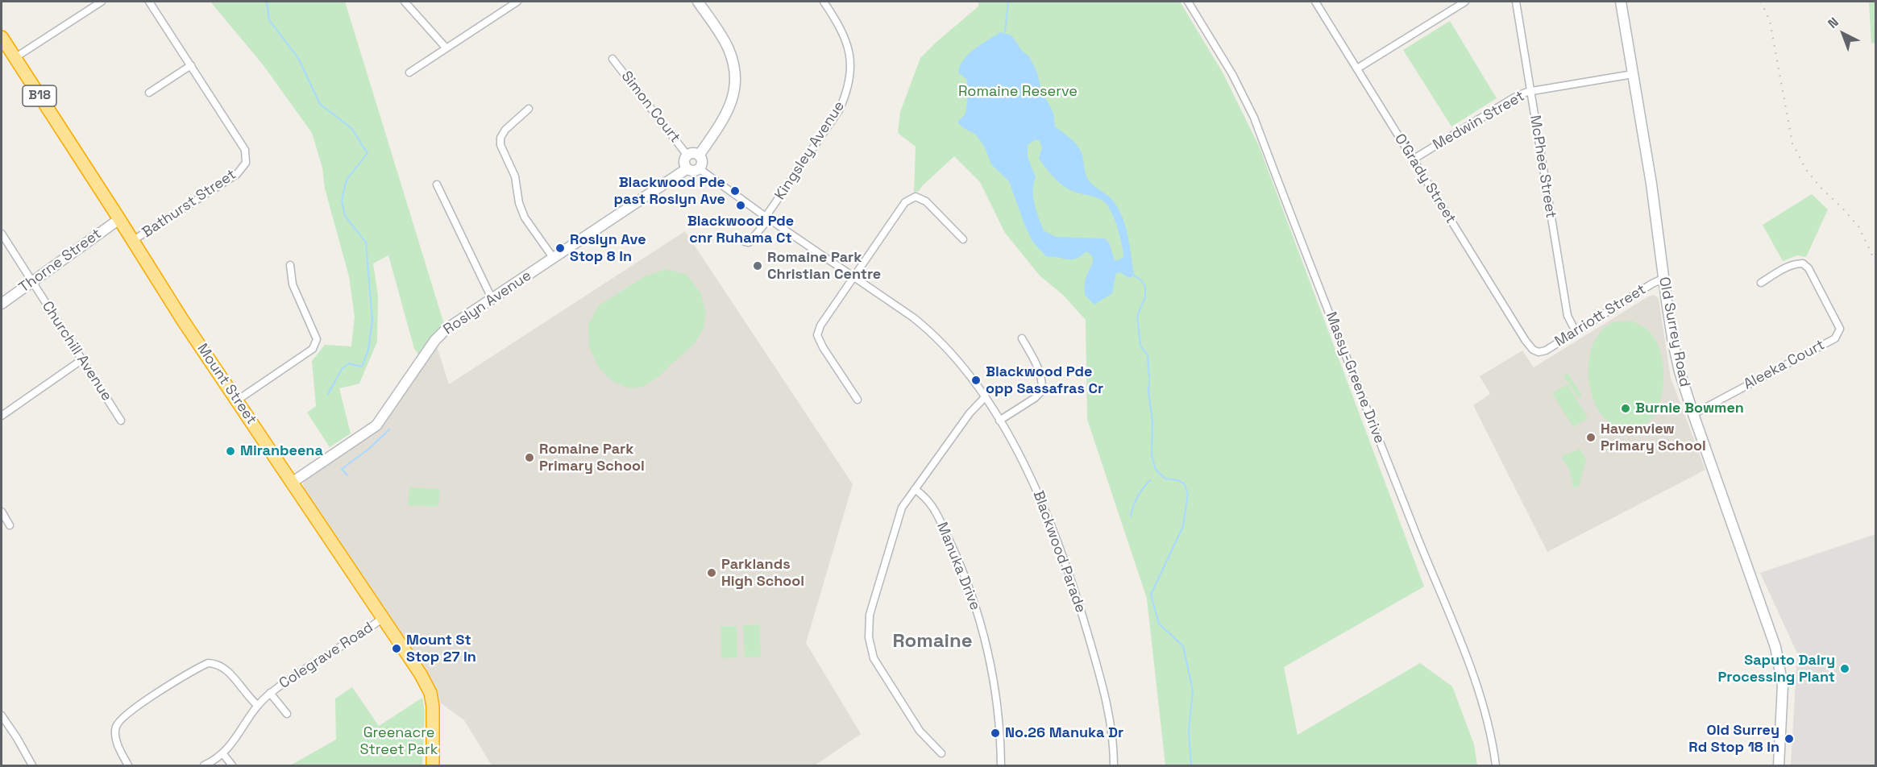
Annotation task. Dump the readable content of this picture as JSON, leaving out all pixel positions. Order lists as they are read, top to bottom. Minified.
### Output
{"streets":{"highway":["B18","Mount Street"],"street":["Simon Court","Medwin Street","Kingsley Avenue","McPhee Street","O'Grady Street","Bathurst Street","Thorne Street","Roslyn Avenue","Marriott Street","Old Surrey Road","Churchill Avenue","Aleeka Court","Massy-Greene Drive","Blackwood Parade","Manuka Drive","Colegrave Road"]},"crossings":[["Simon Court","Roslyn Avenue"],["Simon Court","Blackwood Parade"],["Medwin Street","McPhee Street"],["Medwin Street","O'Grady Street"],["Medwin Street","Old Surrey Road"],["Kingsley Avenue","Blackwood Parade"],["McPhee Street","Marriott Street"],["O'Grady Street","Marriott Street"],["Bathurst Street","Mount Street"],["Thorne Street","Churchill Avenue"],["Thorne Street","Mount Street"],["Roslyn Avenue","Mount Street"],["Roslyn Avenue","Blackwood Parade"],["Marriott Street","Old Surrey Road"],["Old Surrey Road","Aleeka Court"],["Mount Street","Colegrave Road"]],"districts":["Romaine"],"parks":["Romaine Reserve","Greenacre Street Park"],"places":["Blackwood Pde past Roslyn Ave","Blackwood Pde cnr Ruhama Ct","Roslyn Ave Stop 8 In","Romaine Park Christian Centre","Blackwood Pde opp Sassafras Cr","Burnie Bowmen","Havenview Primary School","Miranbeena","Romaine Park Primary School","Parklands High School","Mount St Stop 27 In","Saputo Dairy Processing Plant","No.26 Manuka Dr","Old Surrey Rd Stop 18 In"],"north":"top left"}
